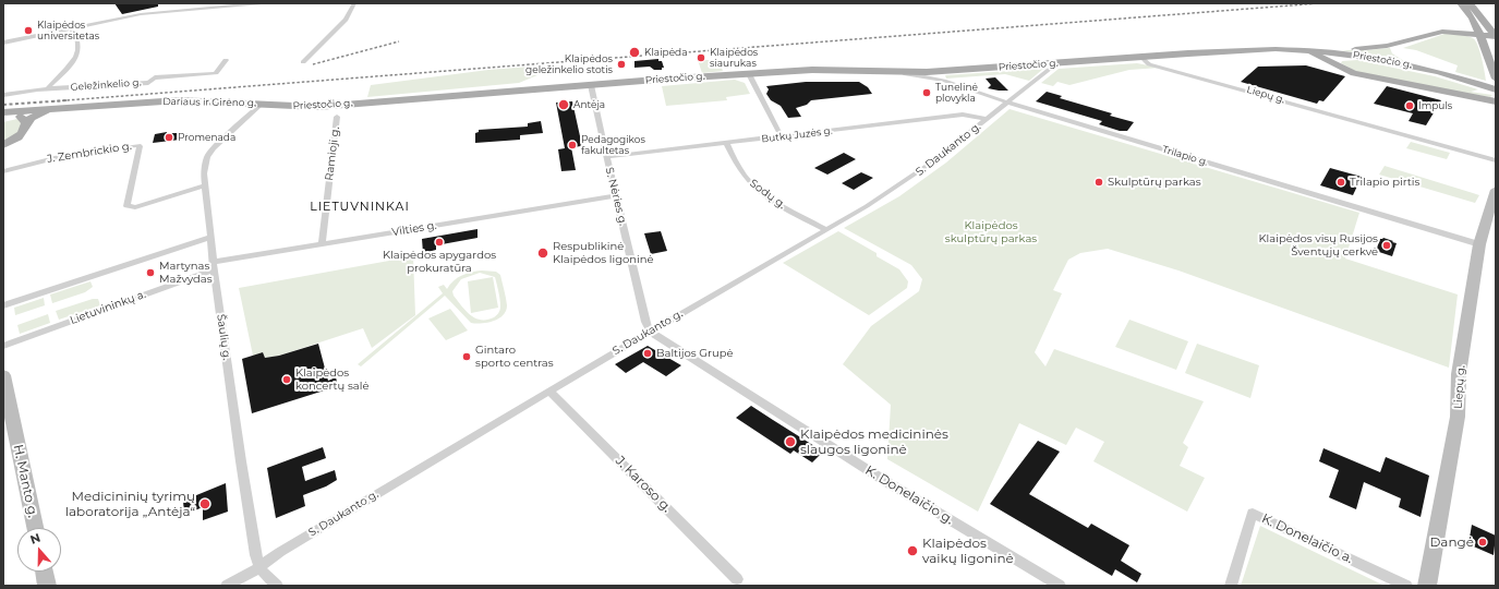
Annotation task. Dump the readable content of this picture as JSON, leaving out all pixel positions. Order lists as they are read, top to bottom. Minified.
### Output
{"streets":{"main road":["Priestočio g.","Liepų g.","Dariaus ir Girėno g.","H. Manto g."],"street":["Geležinkelio g.","Butkų Juzės g.","S. Daukanto g.","J. Zembrickio g.","Ramioji g.","Trilapio g.","Sodų g.","S. Nėries g.","Vilties g.","Lietuvininkų a.","Šaulių g.","J. Karoso g.","K. Donelaičio g.","K. Donelaičio a."]},"crossings":[["Priestočio g.","Liepų g."],["Priestočio g.","Dariaus ir Girėno g."],["Priestočio g.","S. Daukanto g."],["Priestočio g.","Trilapio g."],["Priestočio g.","S. Nėries g."],["Priestočio g.","Šaulių g."],["Liepų g.","Trilapio g."],["Dariaus ir Girėno g.","Šaulių g."],["Butkų Juzės g.","S. Daukanto g."],["Butkų Juzės g.","Sodų g."],["Butkų Juzės g.","S. Nėries g."],["S. Daukanto g.","Trilapio g."],["S. Daukanto g.","Sodų g."],["S. Daukanto g.","S. Nėries g."],["S. Daukanto g.","Šaulių g."],["S. Daukanto g.","J. Karoso g."],["S. Daukanto g.","K. Donelaičio g."],["J. Zembrickio g.","Šaulių g."],["Ramioji g.","Vilties g."],["S. Nėries g.","Vilties g."],["S. Nėries g.","K. Donelaičio g."],["Vilties g.","Lietuvininkų a."],["Vilties g.","Šaulių g."],["Lietuvininkų a.","Šaulių g."]],"districts":["LIETUVNINKAI"],"parks":["Klaipėdos skulptūrų parkas"],"places":["Klaipėdos universitetas","Klaipėda","Klaipėdos siaurukas","Klaipėdos geležinkelio stotis","Tunelinė plovykla","Antėja","Impuls","Promenada","Pedagogikos fakultetas","Skulptūrų parkas","Trilapio pirtis","Klaipėdos apygardos prokuratūra","Klaipėdos visų Rusijos Šventųjų cerkvė","Respublikinė Klaipėdos ligoninė","Martynas Mažvydas","Baltijos Grupė","Gintaro sporto centras","Klaipėdos koncertų salė","Klaipėdos medicininės slaugos ligoninė","Medicininių tyrimų laboratorija „Antėja“","Dangė","Klaipėdos vaikų ligoninė"],"north":"top"}
